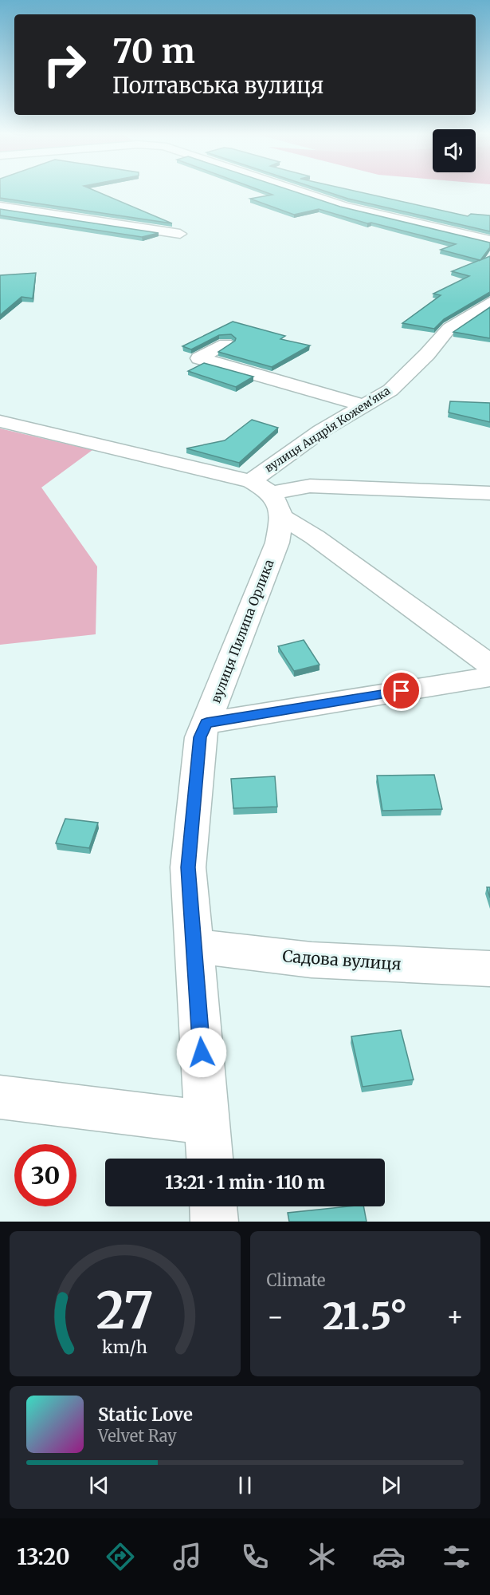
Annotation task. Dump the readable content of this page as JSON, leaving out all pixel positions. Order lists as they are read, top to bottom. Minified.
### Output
{"streets":{"street":["вулиця Андрія Кожем'яка","вулиця Пилипа Орлика","Садова вулиця"]},"crossings":[["вулиця Андрія Кожем'яка","вулиця Пилипа Орлика"],["вулиця Пилипа Орлика","Садова вулиця"]],"page":{"turn":["70 m","Полтавська вулиця"],"limit":"30","trip":"13:21 · 1 min · 110 m","tile":"Climate","heat":["−","21.5°","+"],"song":["Static Love","Velvet Ray"],"tabs":"13:20","gauge":["27","km/h"]}}
